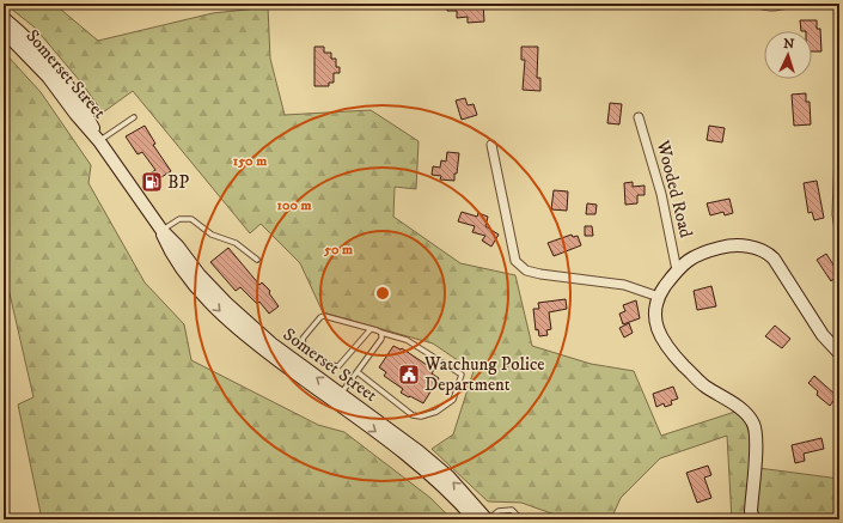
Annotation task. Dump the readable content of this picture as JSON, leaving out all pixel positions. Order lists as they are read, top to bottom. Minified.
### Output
{"streets":{"main road":["Somerset Street"],"street":["Wooded Road"]},"places":{"fuel station":["BP"],"public building":["Watchung Police Department"]},"north":"top","rings":["150 m","100 m","50 m"]}
